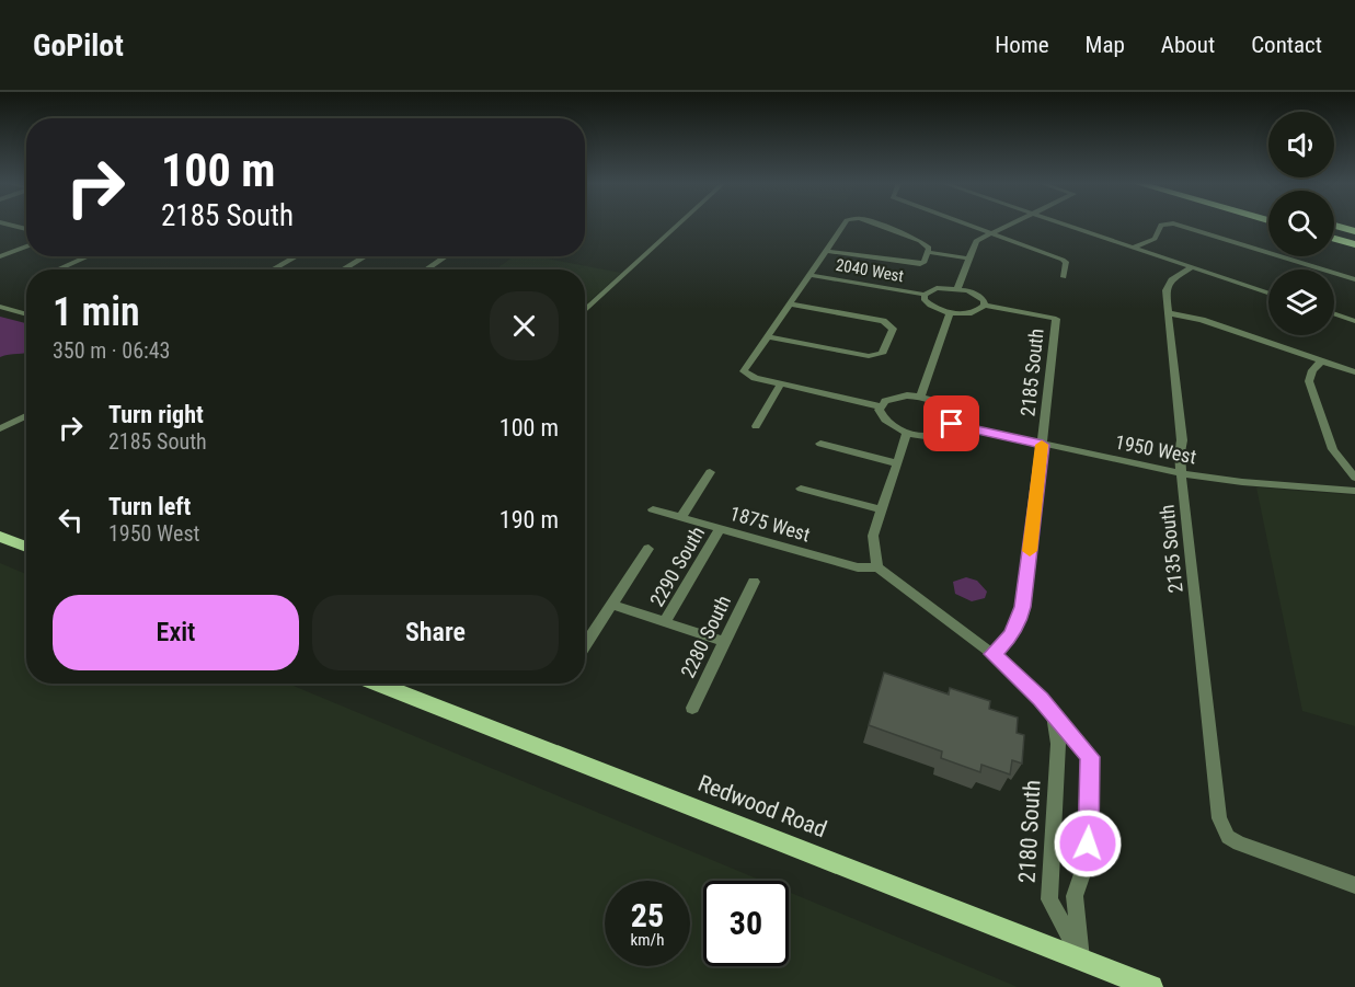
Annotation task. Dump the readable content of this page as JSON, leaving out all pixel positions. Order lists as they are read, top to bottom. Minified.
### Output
{"streets":{"main road":["Redwood Road"],"street":["2040 West","2185 South","1950 West","1875 West","2135 South","2290 South","2280 South","2180 South"]},"crossings":[["2185 South","1950 West"],["1950 West","2135 South"],["1875 West","2290 South"],["Redwood Road","2180 South"]],"page":{"header":"GoPilot","nav":["Home","Map","About","Contact"],"turn":["100 m","2185 South"],"heading":["1 min","350 m · 06:43"],"list":[{"name":"Turn right","note":"2185 South","value":"100 m"},{"name":"Turn left","note":"1950 West","value":"190 m"}],"buttons":["Exit","Share"],"speed":"25 km/h","limit":"30"}}
